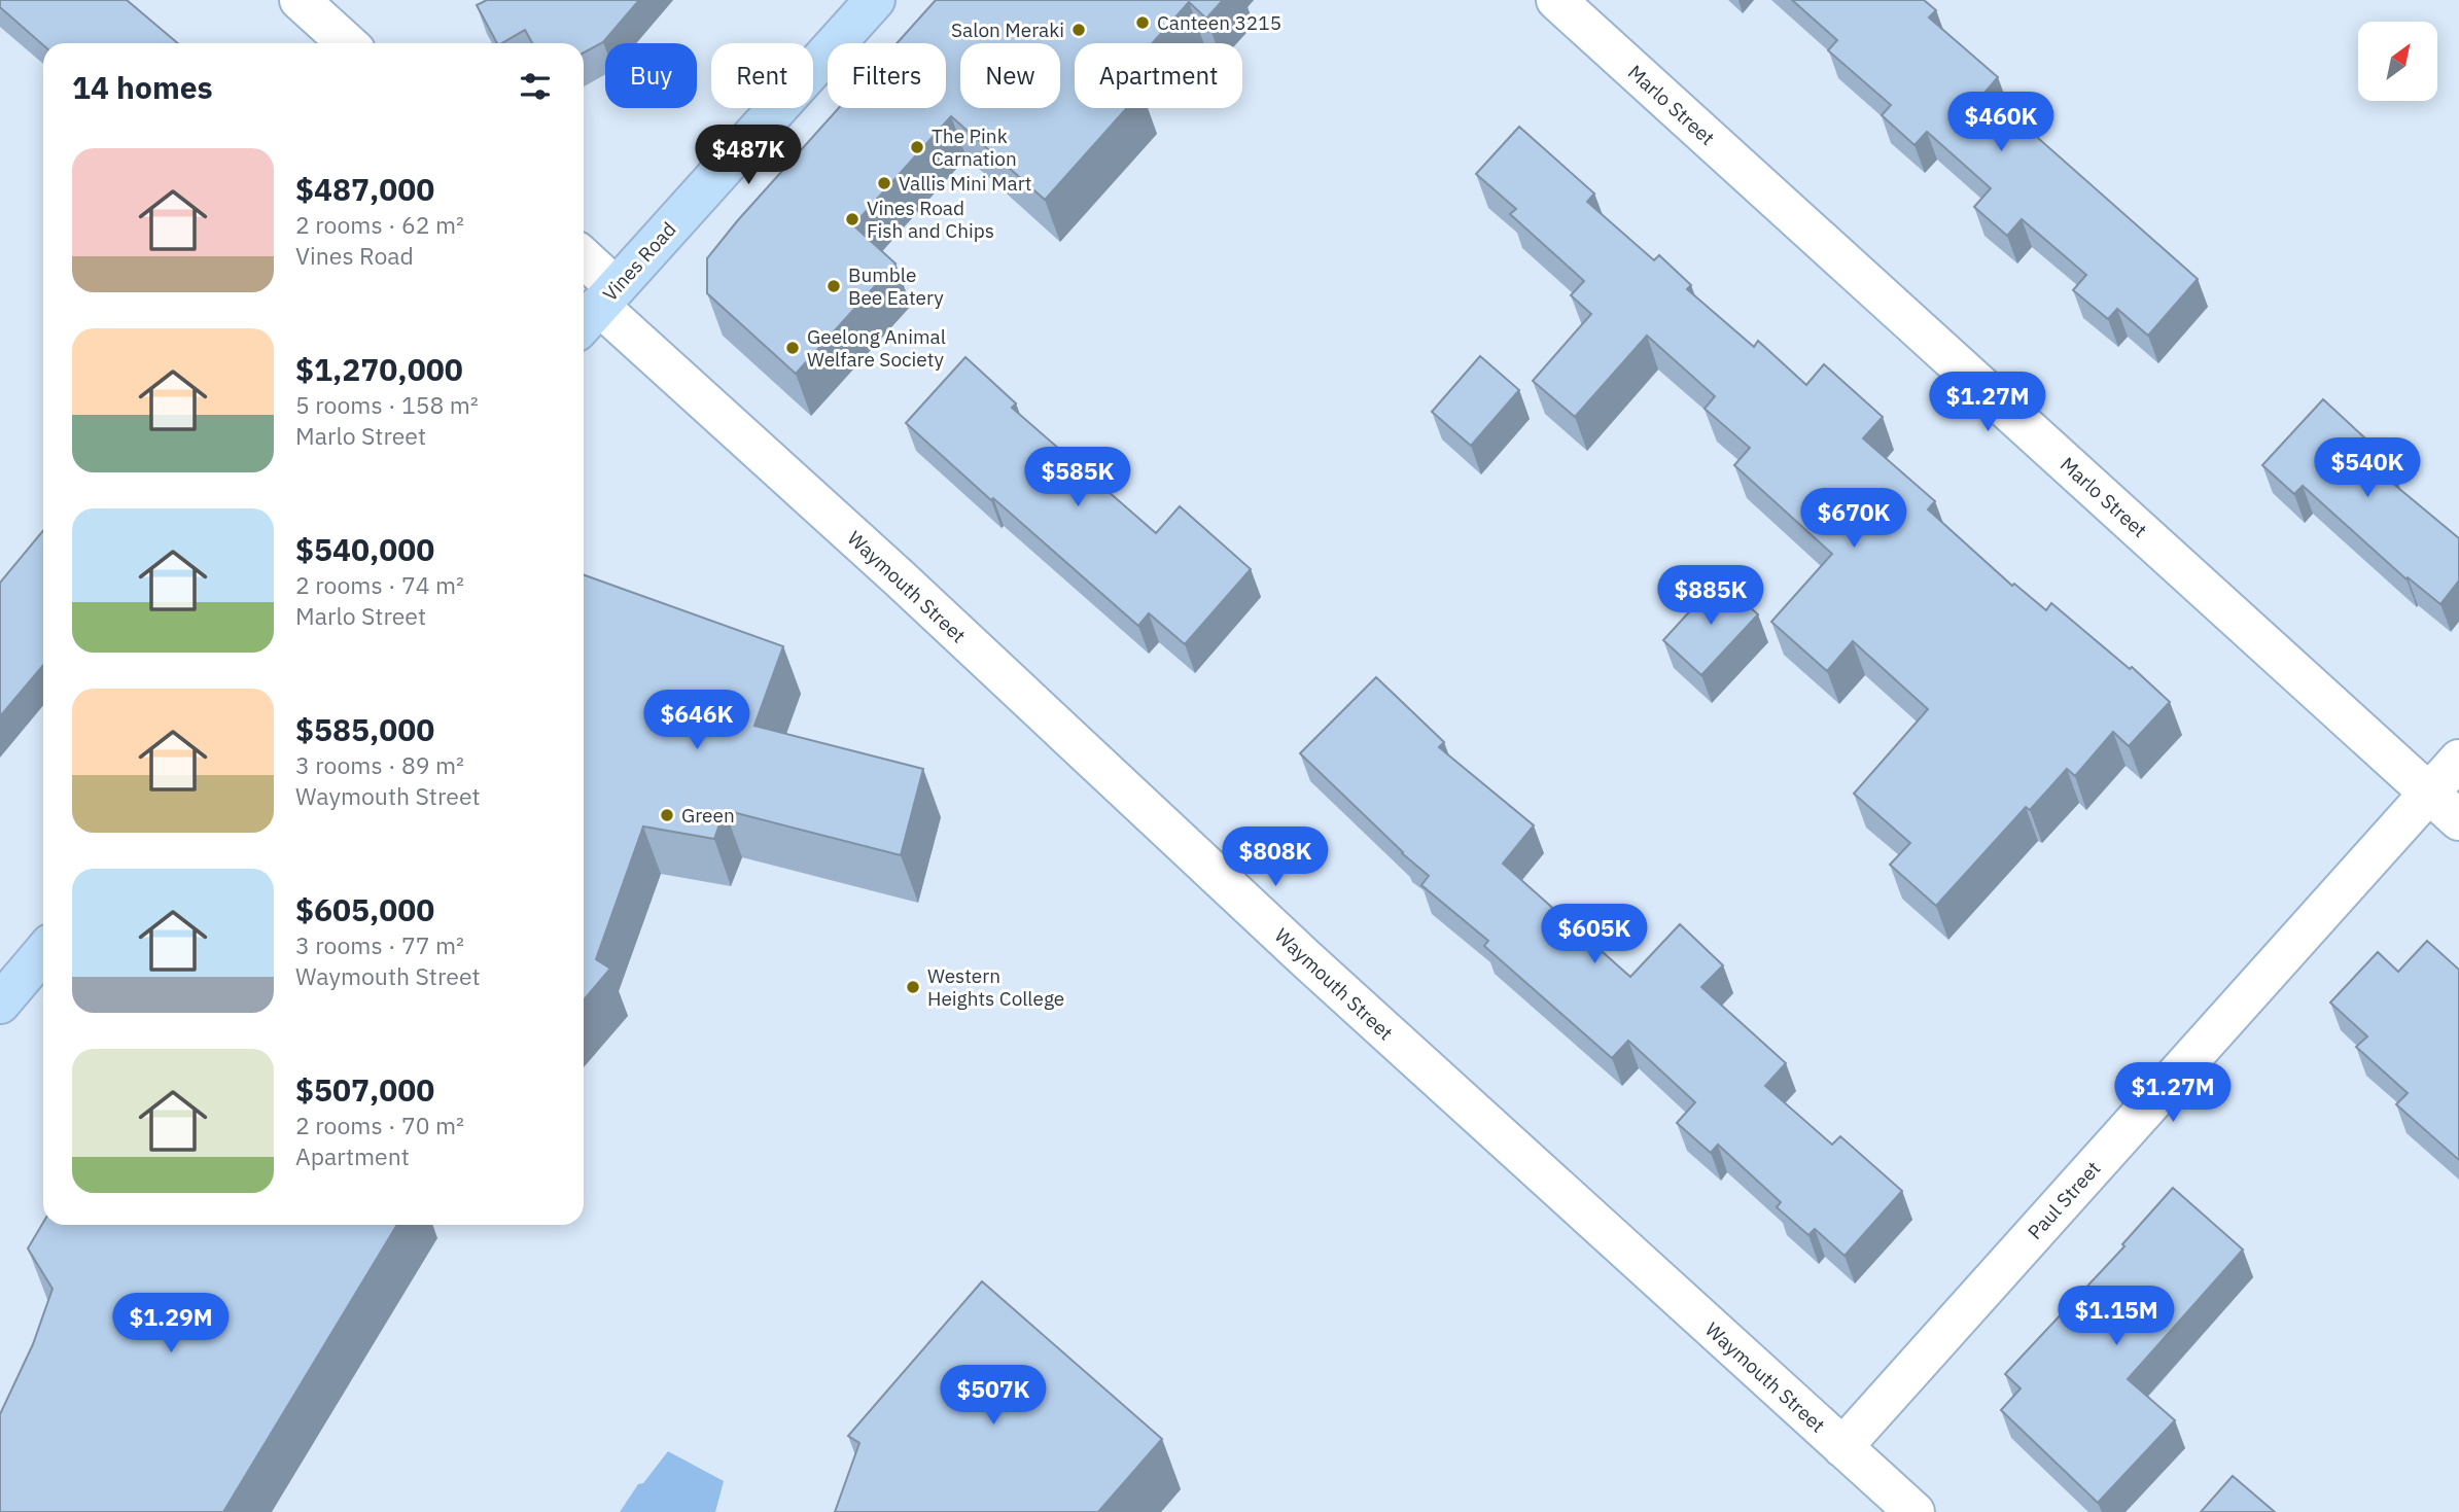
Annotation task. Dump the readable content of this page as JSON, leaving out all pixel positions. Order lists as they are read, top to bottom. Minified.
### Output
{"streets":{"main road":["Vines Road"],"street":["Marlo Street","Waymouth Street","Paul Street"]},"crossings":[["Marlo Street","Paul Street"],["Vines Road","Waymouth Street"],["Waymouth Street","Paul Street"]],"places":["Canteen 3215","Salon Meraki","The Pink Carnation","Vallis Mini Mart","Vines Road Fish and Chips","Bumble Bee Eatery","Geelong Animal Welfare Society","Green","Western Heights College"],"north":"top right","page":{"chip":["Buy","Rent","Filters","New","Apartment"],"heading":"14 homes","price":["$460K","$487K","$1.27M","$540K","$585K","$670K","$885K","$646K","$808K","$605K","$1.27M","$1.15M","$1.29M","$507K"],"list":[{"name":"$487,000","note":"2 rooms · 62 m² · Vines Road"},{"name":"$1,270,000","note":"5 rooms · 158 m² · Marlo Street"},{"name":"$540,000","note":"2 rooms · 74 m² · Marlo Street"},{"name":"$585,000","note":"3 rooms · 89 m² · Waymouth Street"},{"name":"$605,000","note":"3 rooms · 77 m² · Waymouth Street"},{"name":"$507,000","note":"2 rooms · 70 m² · Apartment"}]}}
